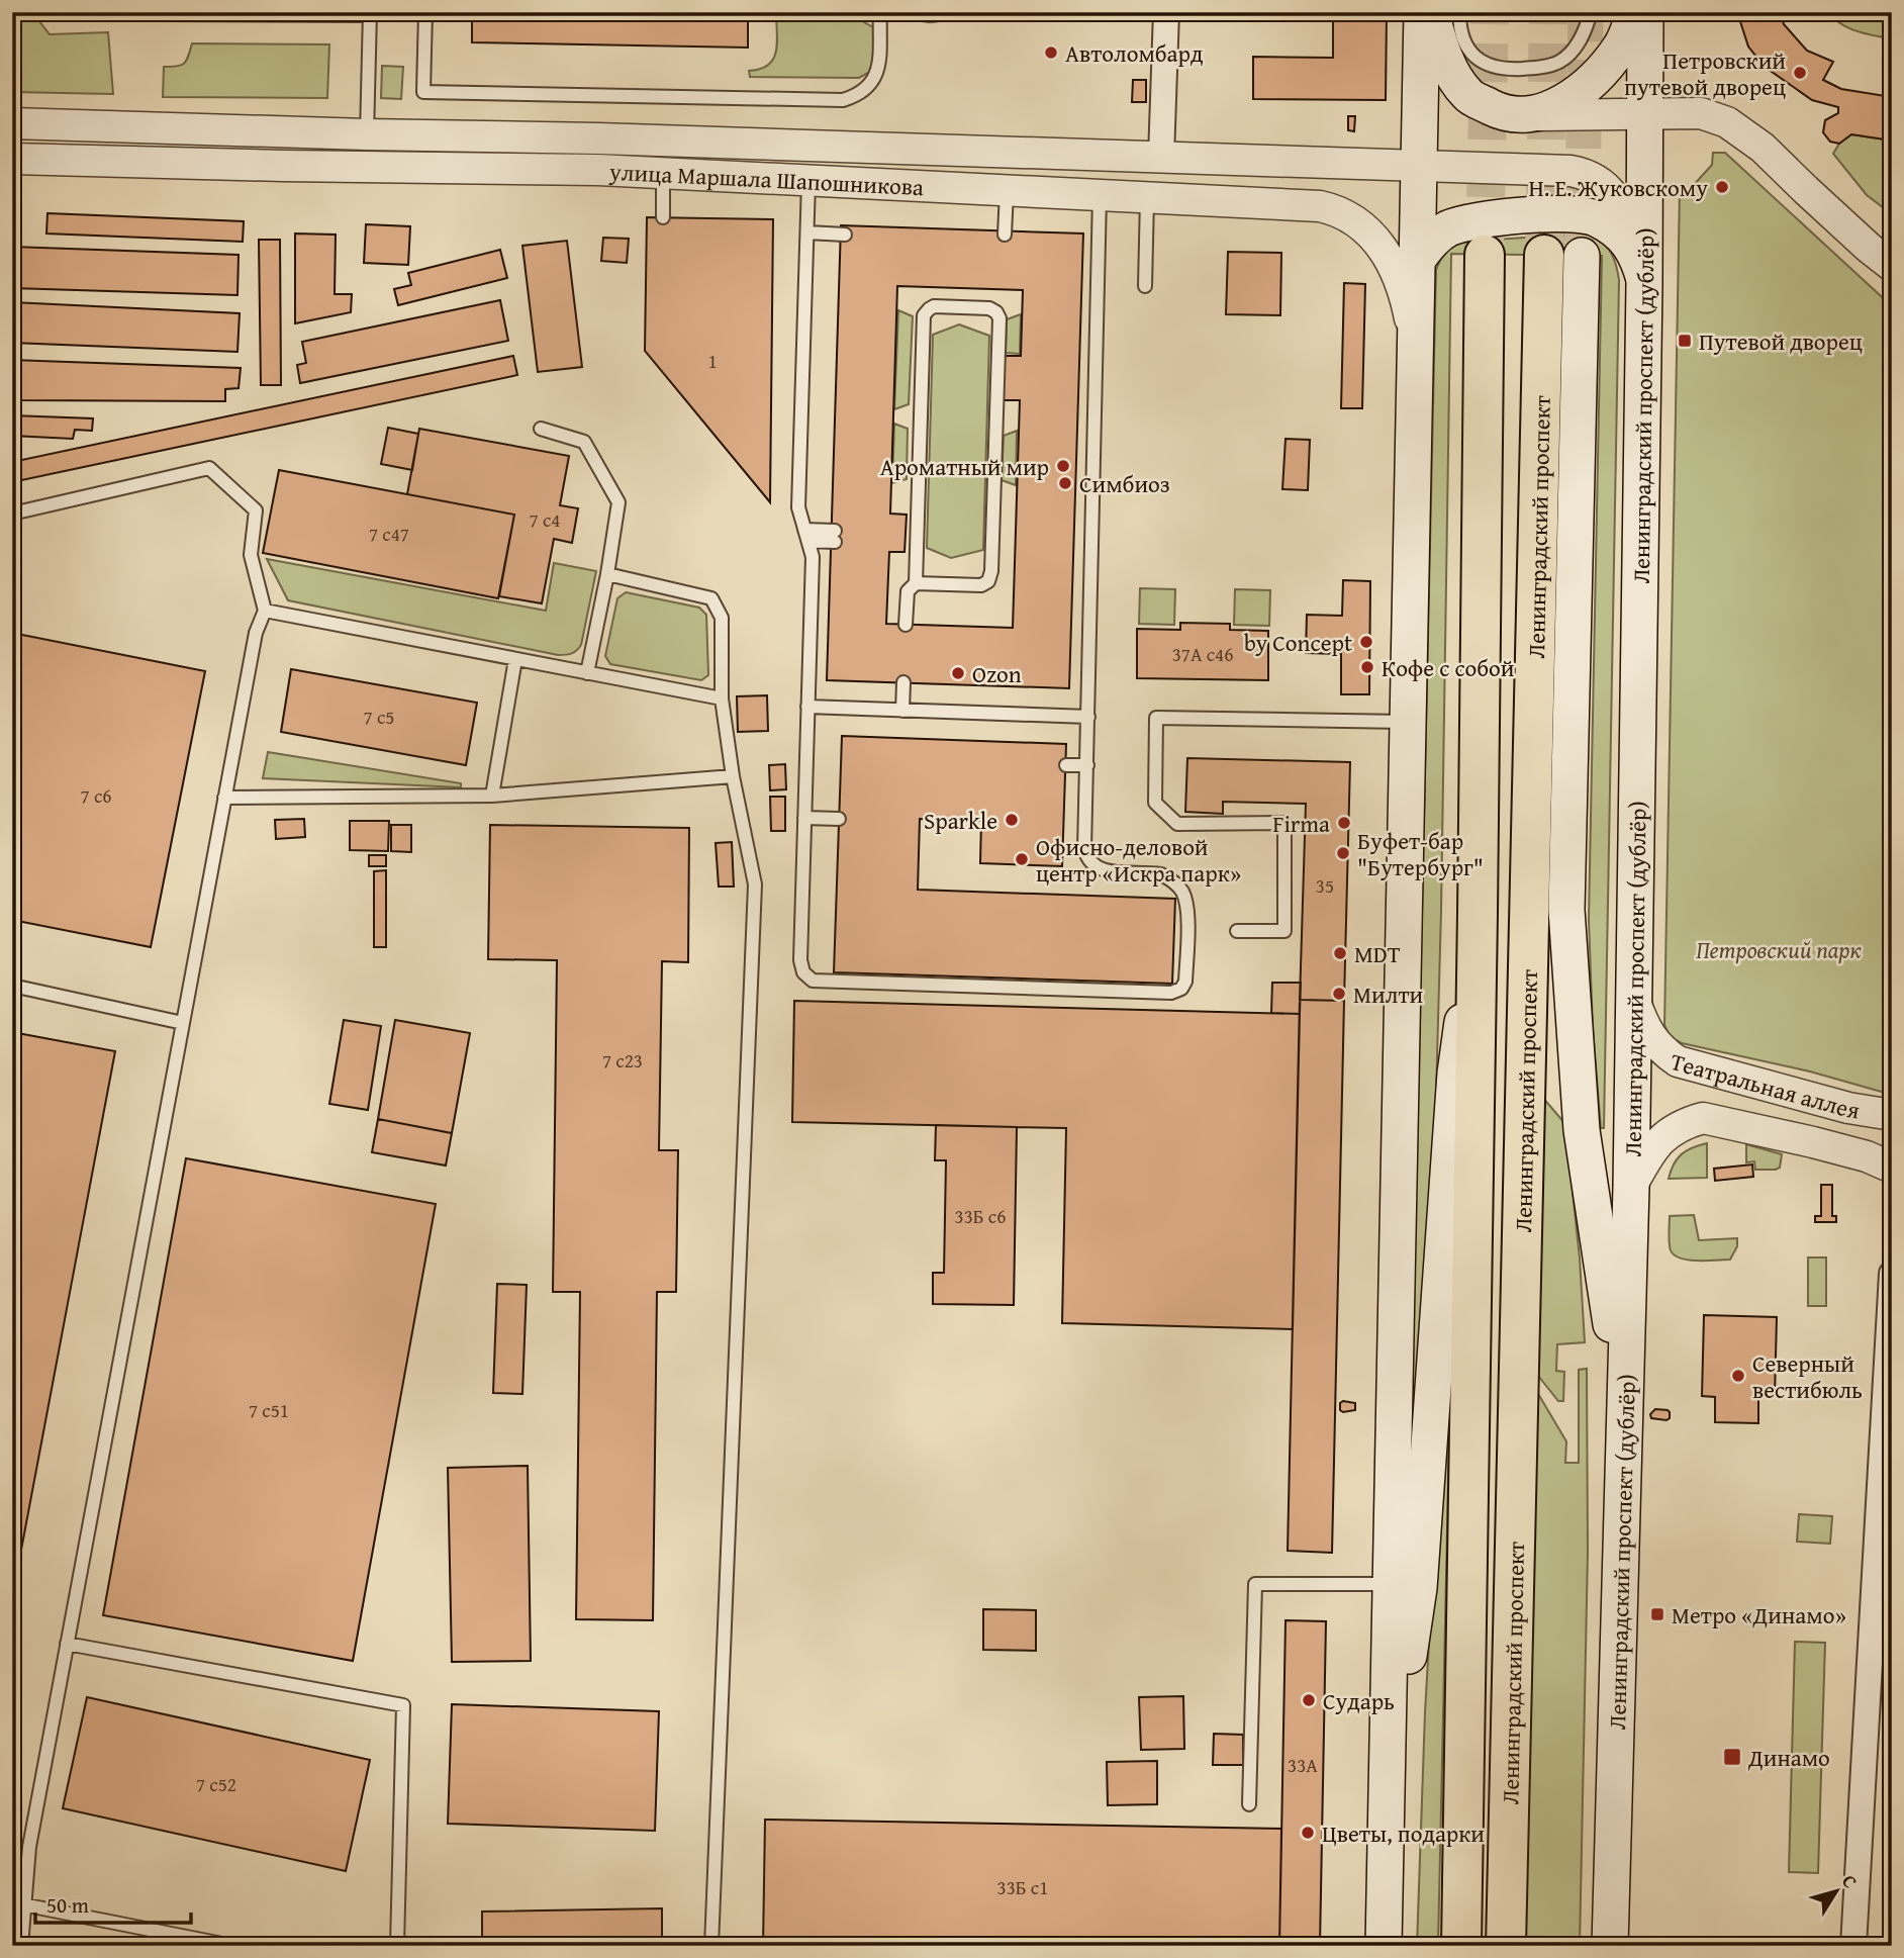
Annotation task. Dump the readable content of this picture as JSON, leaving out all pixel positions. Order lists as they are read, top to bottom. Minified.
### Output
{"streets":{"main road":["Ленинградский проспект (дублёр)","Ленинградский проспект"],"street":["улица Маршала Шапошникова","Театральная аллея"]},"crossings":[["улица Маршала Шапошникова","Ленинградский проспект (дублёр)"],["Ленинградский проспект (дублёр)","Ленинградский проспект"],["Ленинградский проспект (дублёр)","Театральная аллея"]],"parks":["Петровский парк"],"places":{"other":["Автоломбард","Петровский путевой дворец","Н. Е. Жуковскому","Ароматный мир","Симбиоз","by Concept","Кофе с собой","Ozon","Sparkle","Firma","Буфет-бар \"Бутербург\"","Офисно-деловой центр «Искра парк»","MDT","Милти","Cеверный вестибюль","Сударь","Цветы, подарки"],"transit":["Путевой дворец","Метро «Динамо»","Динамо"]},"house_numbers":["1","7 с4","7 с47","37А с46","7 с5","7 с6","35","7 с23","33Б с6","7 с51","33А","7 с52","33Б с1"],"scale_bar":"50 m","north":"top right"}
